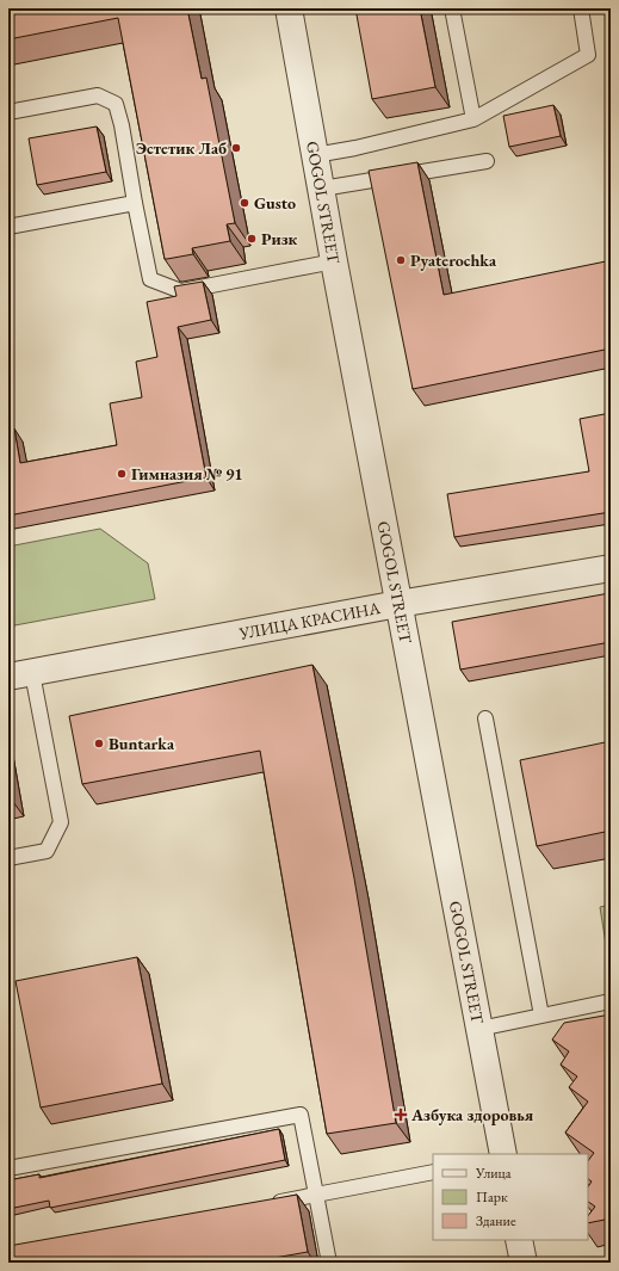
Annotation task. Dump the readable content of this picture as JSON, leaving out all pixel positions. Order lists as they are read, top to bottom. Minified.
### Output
{"streets":{"street":["GOGOL STREET","УЛИЦА КРАСИНА"]},"crossings":[["GOGOL STREET","УЛИЦА КРАСИНА"]],"places":{"other":["Эстетик Лаб","Gusto","Ризк","Pyaterochka","Гимназия № 91","Buntarka"],"health":["Азбука здоровья"]},"legend":["Улица","Парк","Здание"]}
